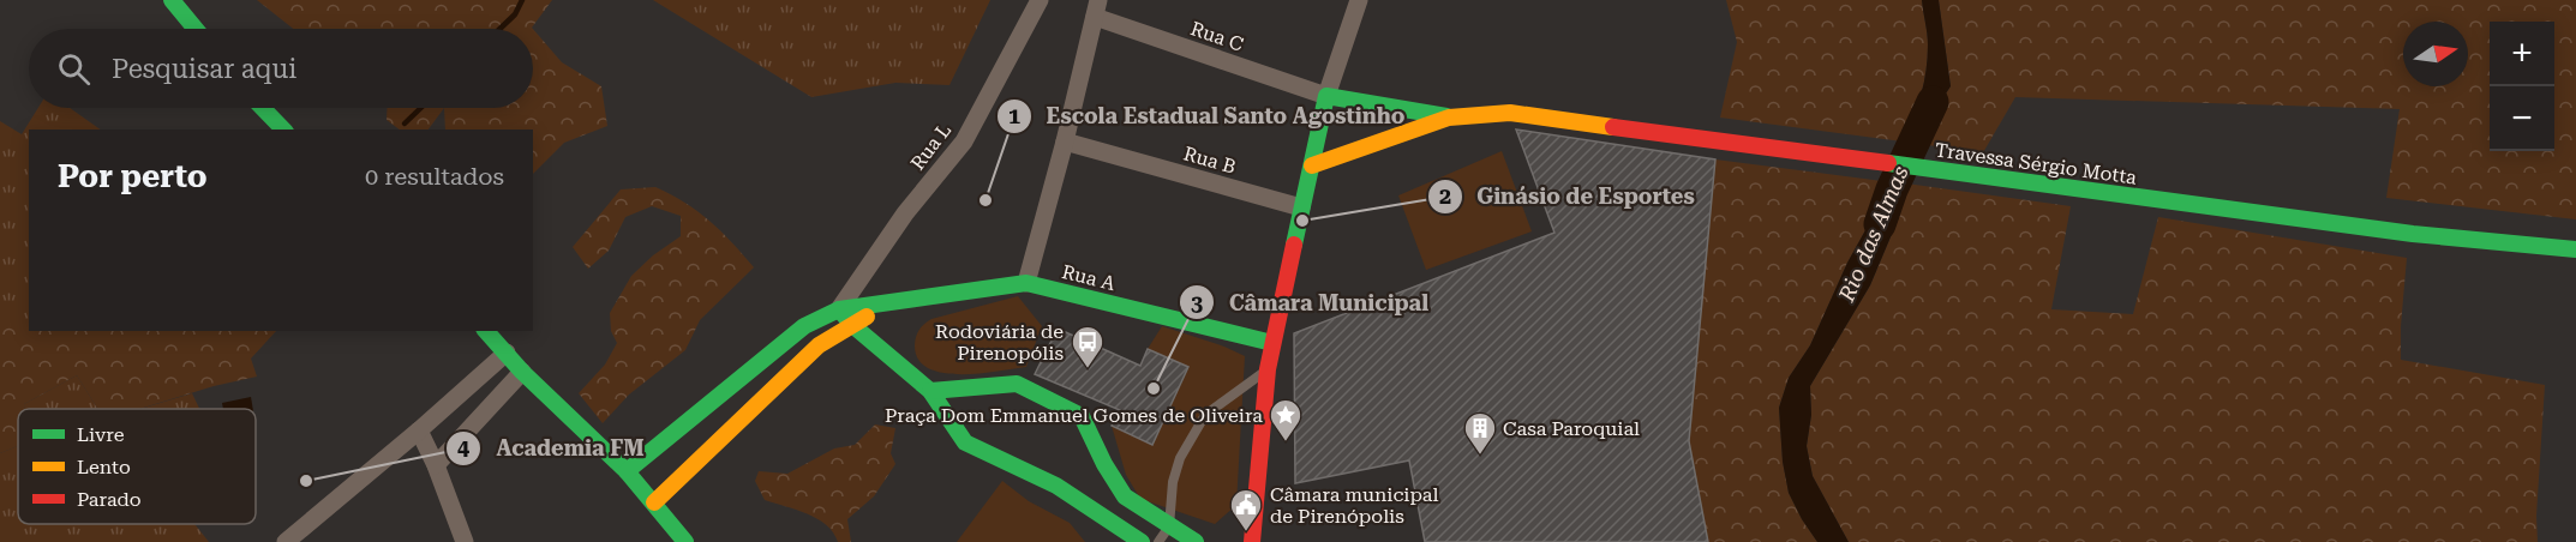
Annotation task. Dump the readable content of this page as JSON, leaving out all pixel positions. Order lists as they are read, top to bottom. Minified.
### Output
{"streets":{"street":["Rua C","Rua L","Rua B","Travessa Sérgio Motta","Rua A"]},"crossings":[["Rua L","Rua A"]],"water":["Rio das Almas"],"places":{"other":["Escola Estadual Santo Agostinho","Ginásio de Esportes","Câmara Municipal","Academia FM"],"bus stop":["Rodoviária de Pirenopólis"],"place":["Praça Dom Emmanuel Gomes de Oliveira"],"building":["Casa Paroquial"],"public building":["Câmara municipal de Pirenópolis"]},"legend":["Livre","Lento","Parado"],"north":"right","page":{"map_buttons":["+","−"],"search":"Pesquisar aqui","heading":["Por perto","0 resultados"]}}
